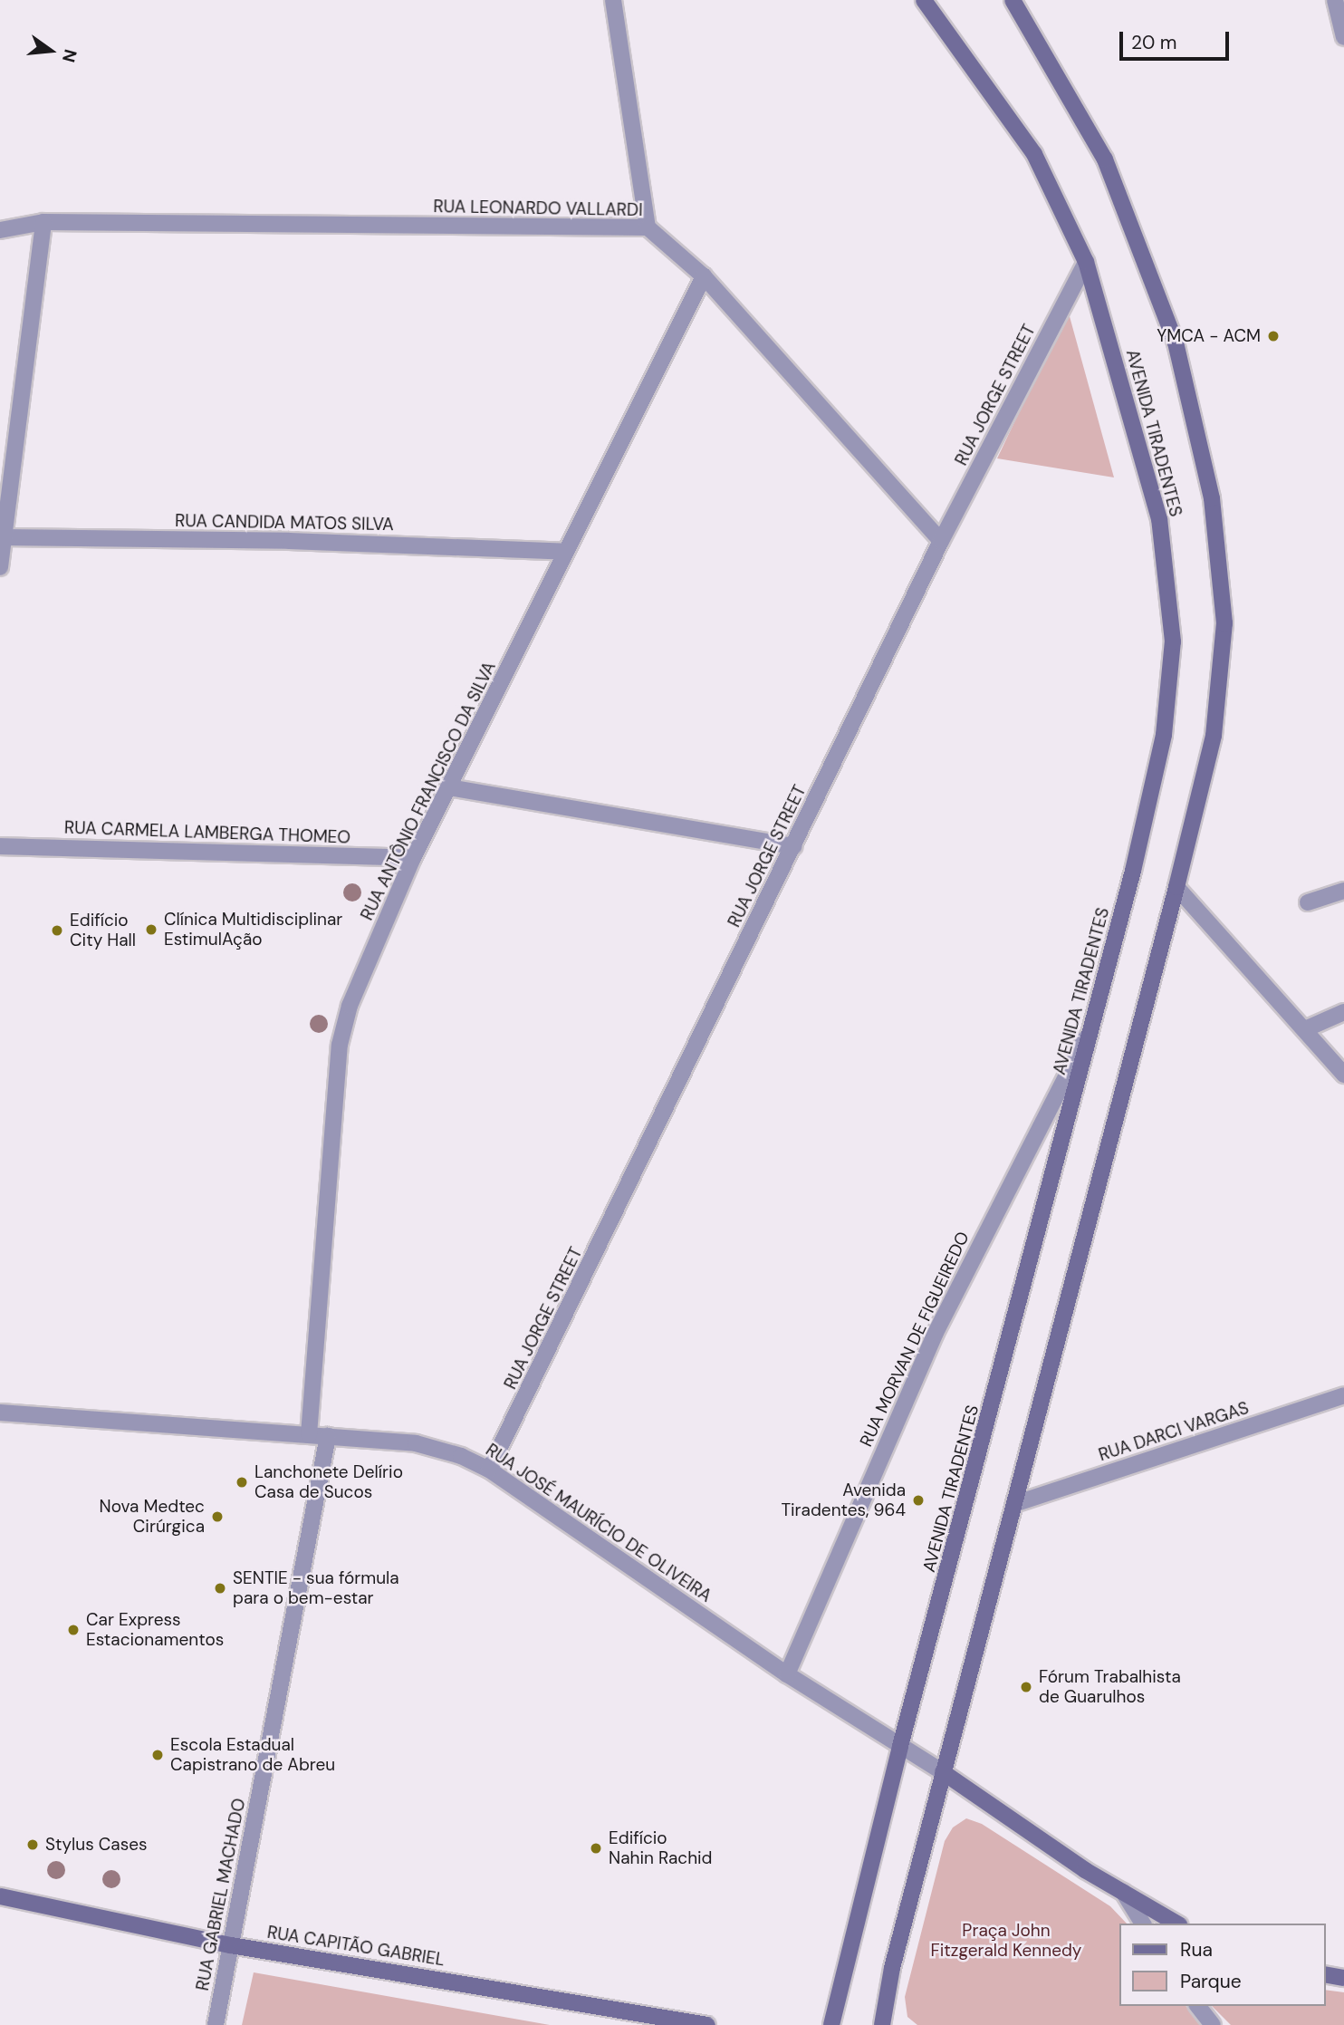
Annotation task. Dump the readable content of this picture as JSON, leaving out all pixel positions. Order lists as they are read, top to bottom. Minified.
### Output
{"streets":{"main road":["AVENIDA TIRADENTES","RUA CAPITÃO GABRIEL"],"street":["RUA LEONARDO VALLARDI","RUA JORGE STREET","RUA CANDIDA MATOS SILVA","RUA ANTÔNIO FRANCISCO DA SILVA","RUA CARMELA LAMBERGA THOMEO","RUA MORVAN DE FIGUEIREDO","RUA DARCI VARGAS","RUA JOSÉ MAURÍCIO DE OLIVEIRA","RUA GABRIEL MACHADO"]},"crossings":[["RUA LEONARDO VALLARDI","RUA JORGE STREET"],["RUA LEONARDO VALLARDI","RUA ANTÔNIO FRANCISCO DA SILVA"],["RUA JORGE STREET","AVENIDA TIRADENTES"],["RUA JORGE STREET","RUA JOSÉ MAURÍCIO DE OLIVEIRA"],["AVENIDA TIRADENTES","RUA MORVAN DE FIGUEIREDO"],["AVENIDA TIRADENTES","RUA JOSÉ MAURÍCIO DE OLIVEIRA"],["RUA CANDIDA MATOS SILVA","RUA ANTÔNIO FRANCISCO DA SILVA"],["RUA ANTÔNIO FRANCISCO DA SILVA","RUA CARMELA LAMBERGA THOMEO"],["RUA ANTÔNIO FRANCISCO DA SILVA","RUA JOSÉ MAURÍCIO DE OLIVEIRA"],["RUA MORVAN DE FIGUEIREDO","RUA JOSÉ MAURÍCIO DE OLIVEIRA"],["RUA JOSÉ MAURÍCIO DE OLIVEIRA","RUA GABRIEL MACHADO"],["RUA GABRIEL MACHADO","RUA CAPITÃO GABRIEL"]],"parks":["Praça John Fitzgerald Kennedy"],"places":["YMCA - ACM","Clínica Multidisciplinar EstimulAção","Edifício City Hall","Lanchonete Delírio Casa de Sucos","Avenida Tiradentes, 964","Nova Medtec Cirúrgica","SENTIE - sua fórmula para o bem-estar","Car Express Estacionamentos","Fórum Trabalhista de Guarulhos","Escola Estadual Capistrano de Abreu","Stylus Cases","Edifício Nahin Rachid"],"legend":["Rua","Parque"],"scale_bar":"20 m","north":"right"}
